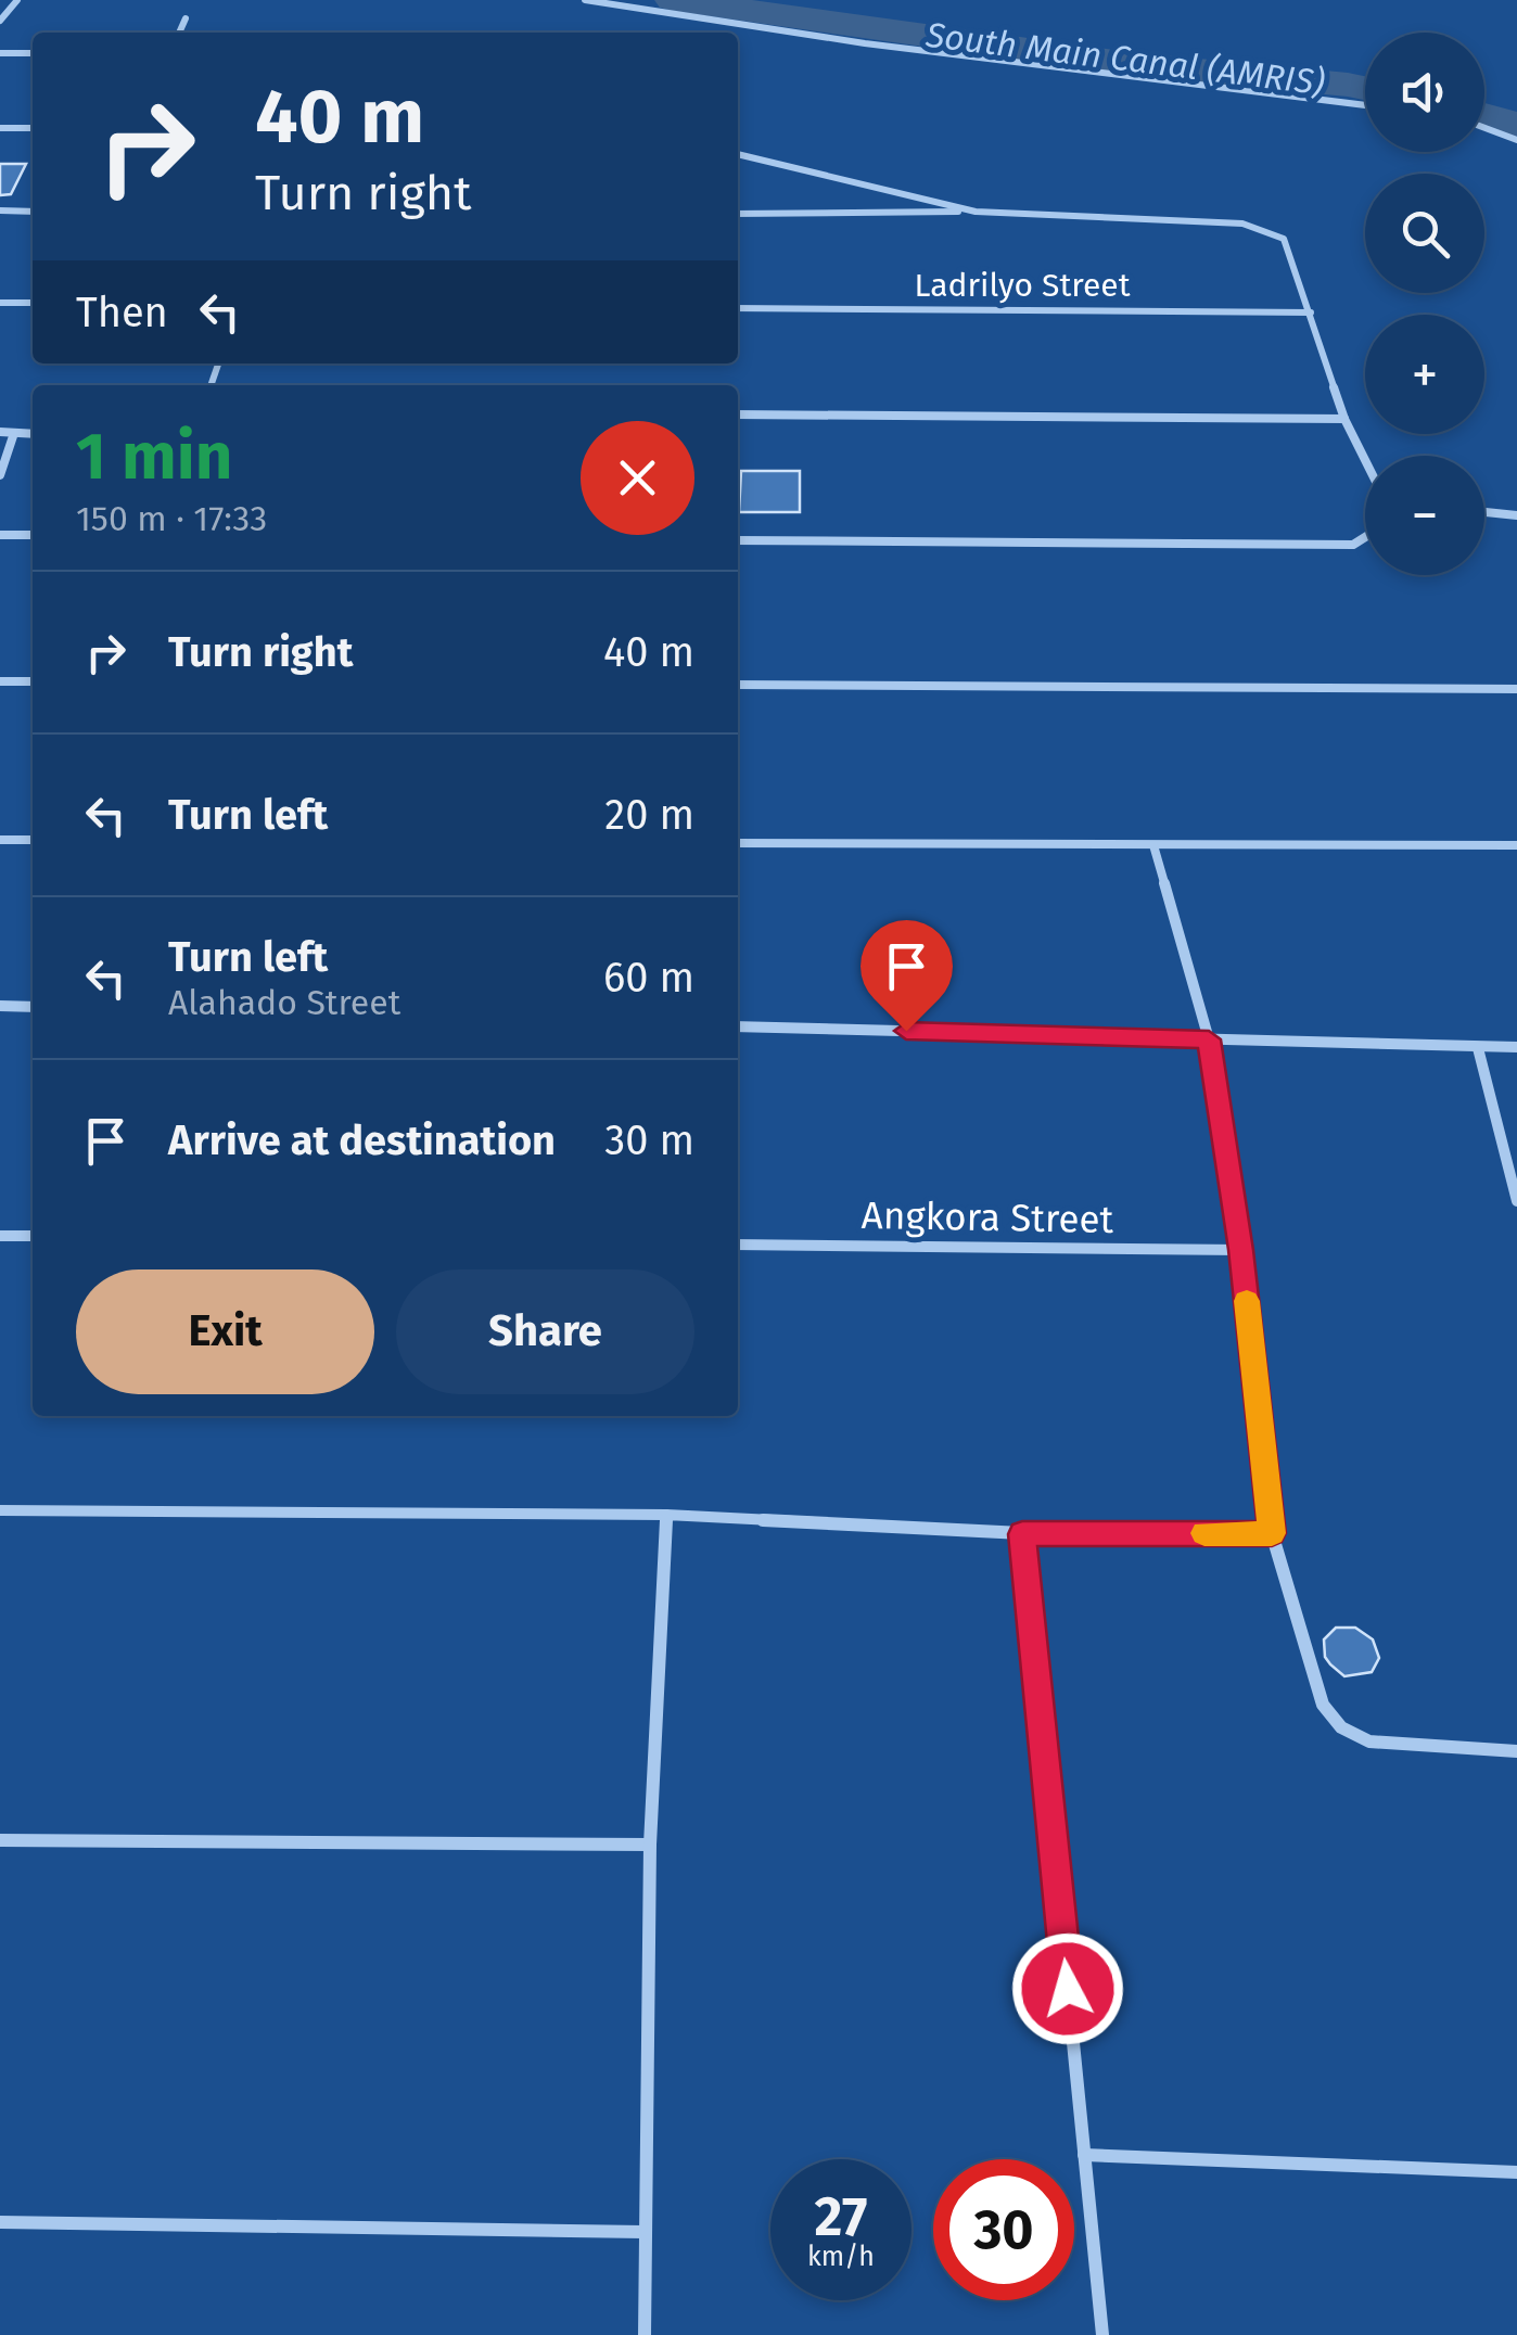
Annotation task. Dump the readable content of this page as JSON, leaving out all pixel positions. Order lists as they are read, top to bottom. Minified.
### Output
{"streets":{"street":["Ladrilyo Street","Angkora Street"]},"water":["South Main Canal (AMRIS)"],"page":{"map_buttons":["+","−"],"turn":["40 m","Turn right"],"then":"Then","heading":["1 min","150 m · 17:33"],"list":[{"name":"Turn right","value":"40 m"},{"name":"Turn left","value":"20 m"},{"name":"Turn left","note":"Alahado Street","value":"60 m"},{"name":"Arrive at destination","value":"30 m"}],"buttons":["Exit","Share"],"speed":"27 km/h","limit":"30"}}
